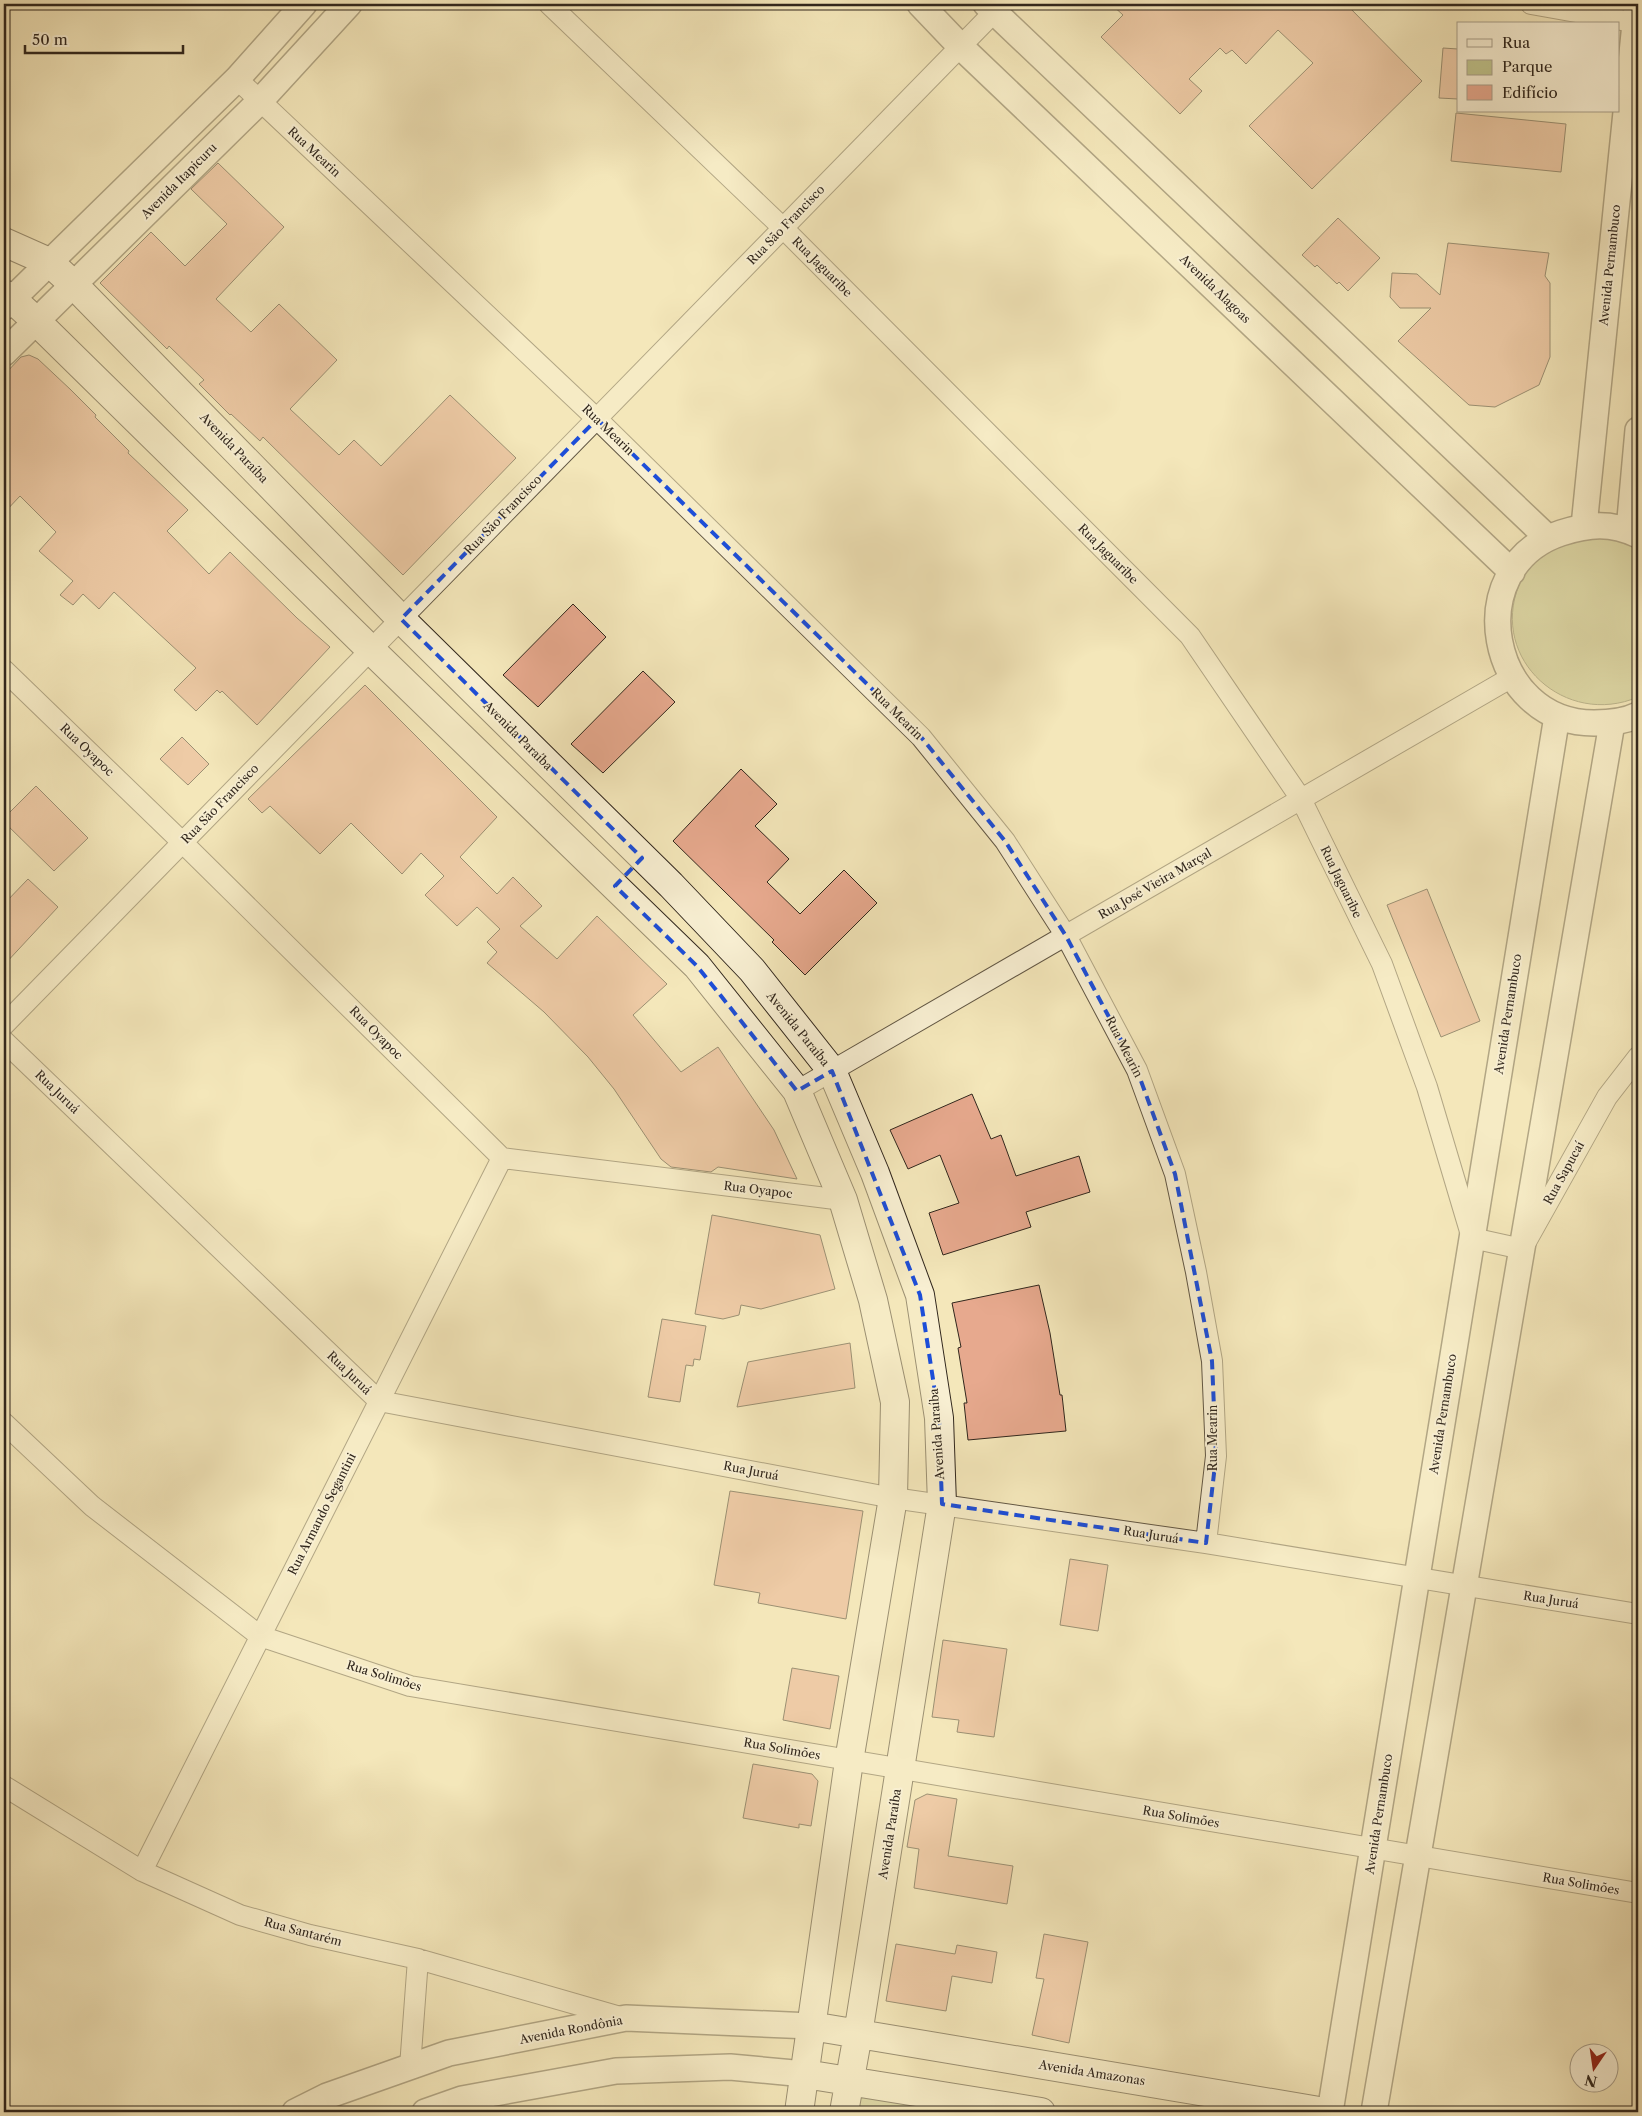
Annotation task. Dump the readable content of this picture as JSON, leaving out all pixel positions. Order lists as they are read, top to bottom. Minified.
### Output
{"streets":{"main road":["Avenida Paraíba","Avenida Rondônia","Avenida Amazonas"],"street":["Rua Mearin","Avenida Itapicuru","Rua São Francisco","Avenida Pernambuco","Rua Jaguaribe","Avenida Alagoas","Rua Oyapoc","Rua José Vieira Marçal","Rua Juruá","Rua Sapucaí","Rua Armando Segantini","Rua Solimões","Rua Santarém"]},"crossings":[["Rua Mearin","Avenida Itapicuru"],["Rua Mearin","Rua São Francisco"],["Rua Mearin","Rua José Vieira Marçal"],["Rua Mearin","Rua Juruá"],["Avenida Itapicuru","Avenida Paraíba"],["Rua São Francisco","Rua Jaguaribe"],["Rua São Francisco","Avenida Alagoas"],["Rua São Francisco","Avenida Paraíba"],["Rua São Francisco","Rua Oyapoc"],["Avenida Pernambuco","Rua Jaguaribe"],["Avenida Pernambuco","Rua Juruá"],["Avenida Pernambuco","Rua Solimões"],["Rua Jaguaribe","Rua José Vieira Marçal"],["Avenida Paraíba","Rua José Vieira Marçal"],["Avenida Paraíba","Rua Juruá"],["Avenida Paraíba","Rua Solimões"],["Avenida Paraíba","Avenida Rondônia"],["Avenida Paraíba","Avenida Amazonas"],["Rua Oyapoc","Rua Armando Segantini"],["Rua Juruá","Rua Armando Segantini"],["Rua Armando Segantini","Rua Solimões"],["Rua Armando Segantini","Rua Santarém"],["Rua Santarém","Avenida Rondônia"],["Avenida Rondônia","Avenida Amazonas"]],"legend":["Rua","Parque","Edifício"],"scale_bar":"50 m","north":"bottom"}
